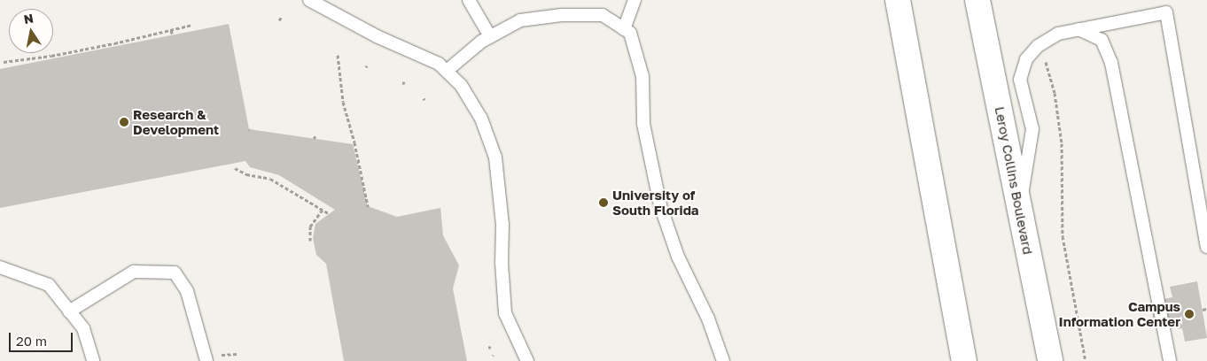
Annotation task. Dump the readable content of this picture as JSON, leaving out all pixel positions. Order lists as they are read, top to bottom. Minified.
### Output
{"streets":{"street":["Leroy Collins Boulevard"]},"places":["Research & Development","University of South Florida","Campus Information Center"],"scale_bar":"20 m","north":"top"}
